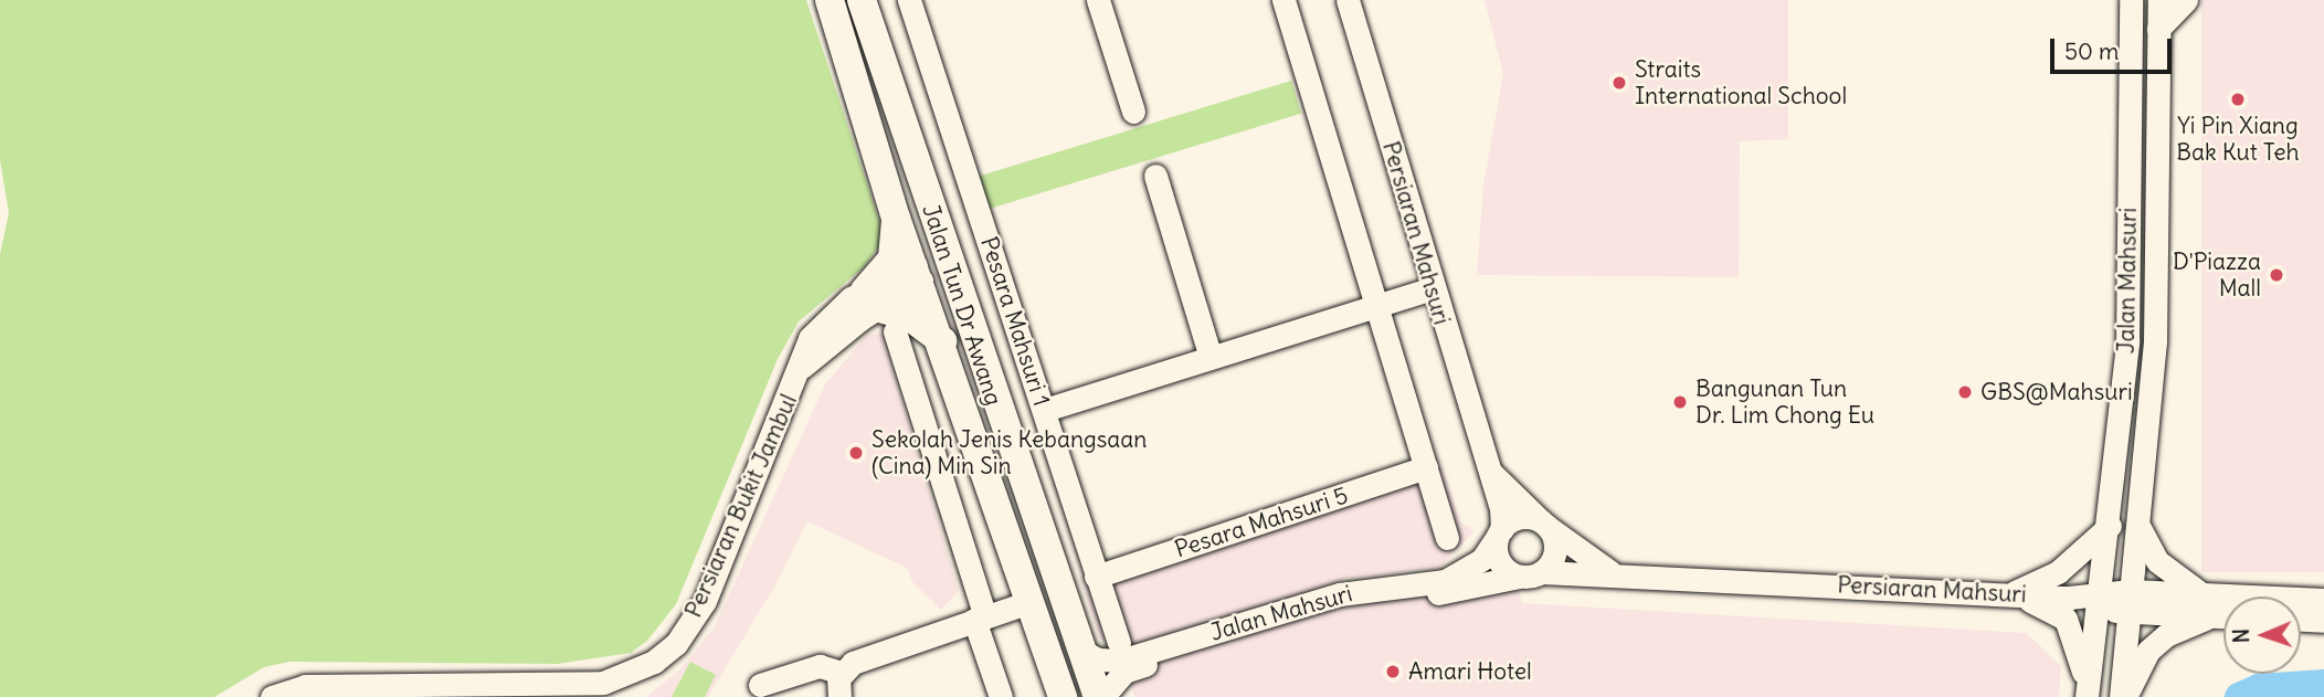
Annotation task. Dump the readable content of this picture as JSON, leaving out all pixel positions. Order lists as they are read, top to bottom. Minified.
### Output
{"streets":{"main road":["Jalan Tun Dr Awang"],"street":["Persiaran Mahsuri","Jalan Mahsuri","Pesara Mahsuri 1","Persiaran Bukit Jambul","Pesara Mahsuri 5"]},"crossings":[["Persiaran Mahsuri","Jalan Mahsuri"],["Jalan Mahsuri","Pesara Mahsuri 1"],["Jalan Tun Dr Awang","Persiaran Bukit Jambul"],["Pesara Mahsuri 1","Pesara Mahsuri 5"]],"places":["Straits International School","Yi Pin Xiang Bak Kut Teh","D'Piazza Mall","GBS@Mahsuri","Bangunan Tun Dr. Lim Chong Eu","Sekolah Jenis Kebangsaan (Cina) Min Sin","Amari Hotel"],"scale_bar":"50 m","north":"left"}
